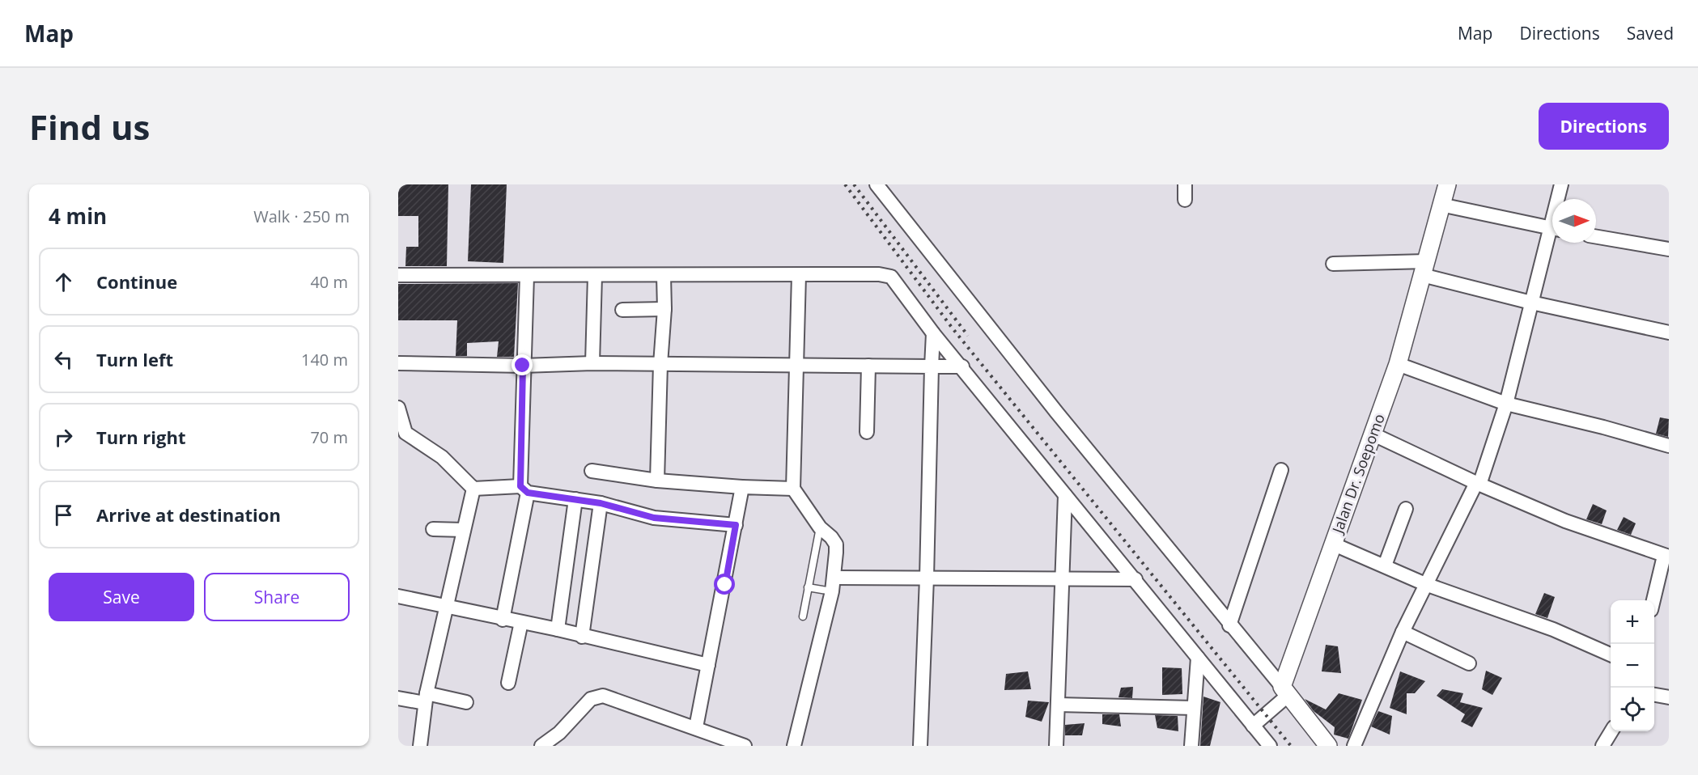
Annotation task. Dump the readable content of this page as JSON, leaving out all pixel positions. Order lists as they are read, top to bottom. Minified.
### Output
{"streets":{"street":["Jalan Dr. Soepomo"]},"north":"right","page":{"header":"Map","nav":["Map","Directions","Saved"],"buttons":["Directions",["Save","Share"]],"title":"Find us","heading":["4 min","Walk · 250 m"],"list":[["Continue","40 m"],["Turn left","140 m"],["Turn right","70 m"],"Arrive at destination"],"map_buttons":["+","−"]}}
